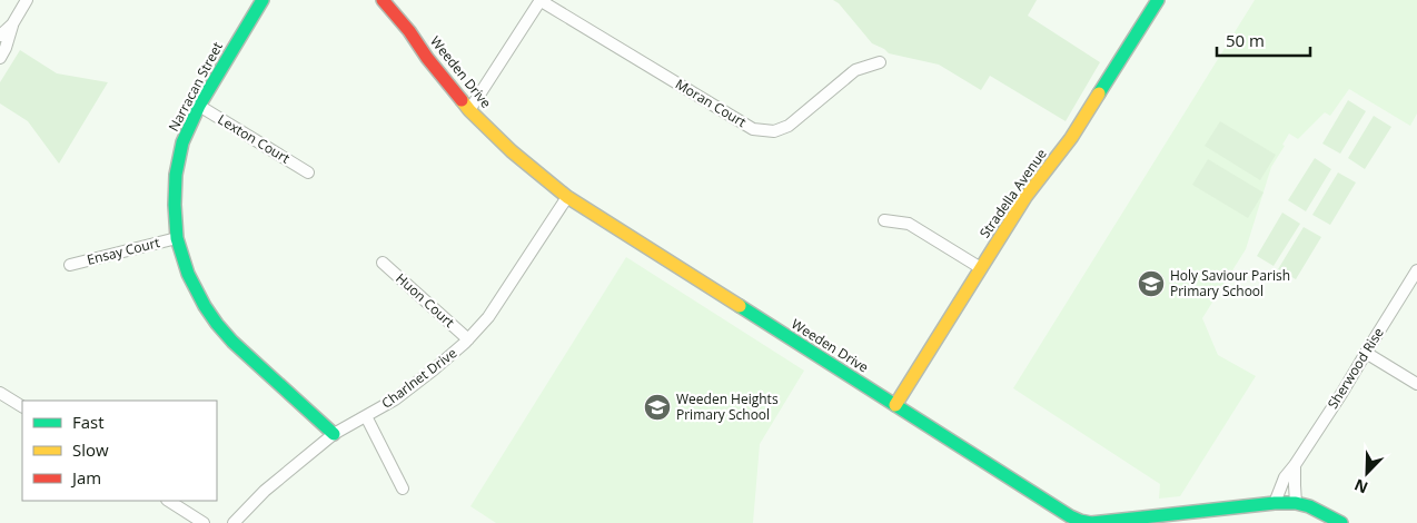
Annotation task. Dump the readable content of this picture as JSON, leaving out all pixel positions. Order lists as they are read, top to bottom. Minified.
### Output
{"streets":{"street":["Weeden Drive","Narracan Street","Moran Court","Lexton Court","Stradella Avenue","Ensay Court","Huon Court","Sherwood Rise","Charlnet Drive"]},"crossings":[["Weeden Drive","Stradella Avenue"],["Weeden Drive","Sherwood Rise"],["Weeden Drive","Charlnet Drive"],["Narracan Street","Lexton Court"],["Narracan Street","Ensay Court"],["Narracan Street","Charlnet Drive"],["Huon Court","Charlnet Drive"]],"places":{"school or university":["Holy Saviour Parish Primary School","Weeden Heights Primary School"]},"legend":["Fast","Slow","Jam"],"scale_bar":"50 m","north":"bottom left"}
